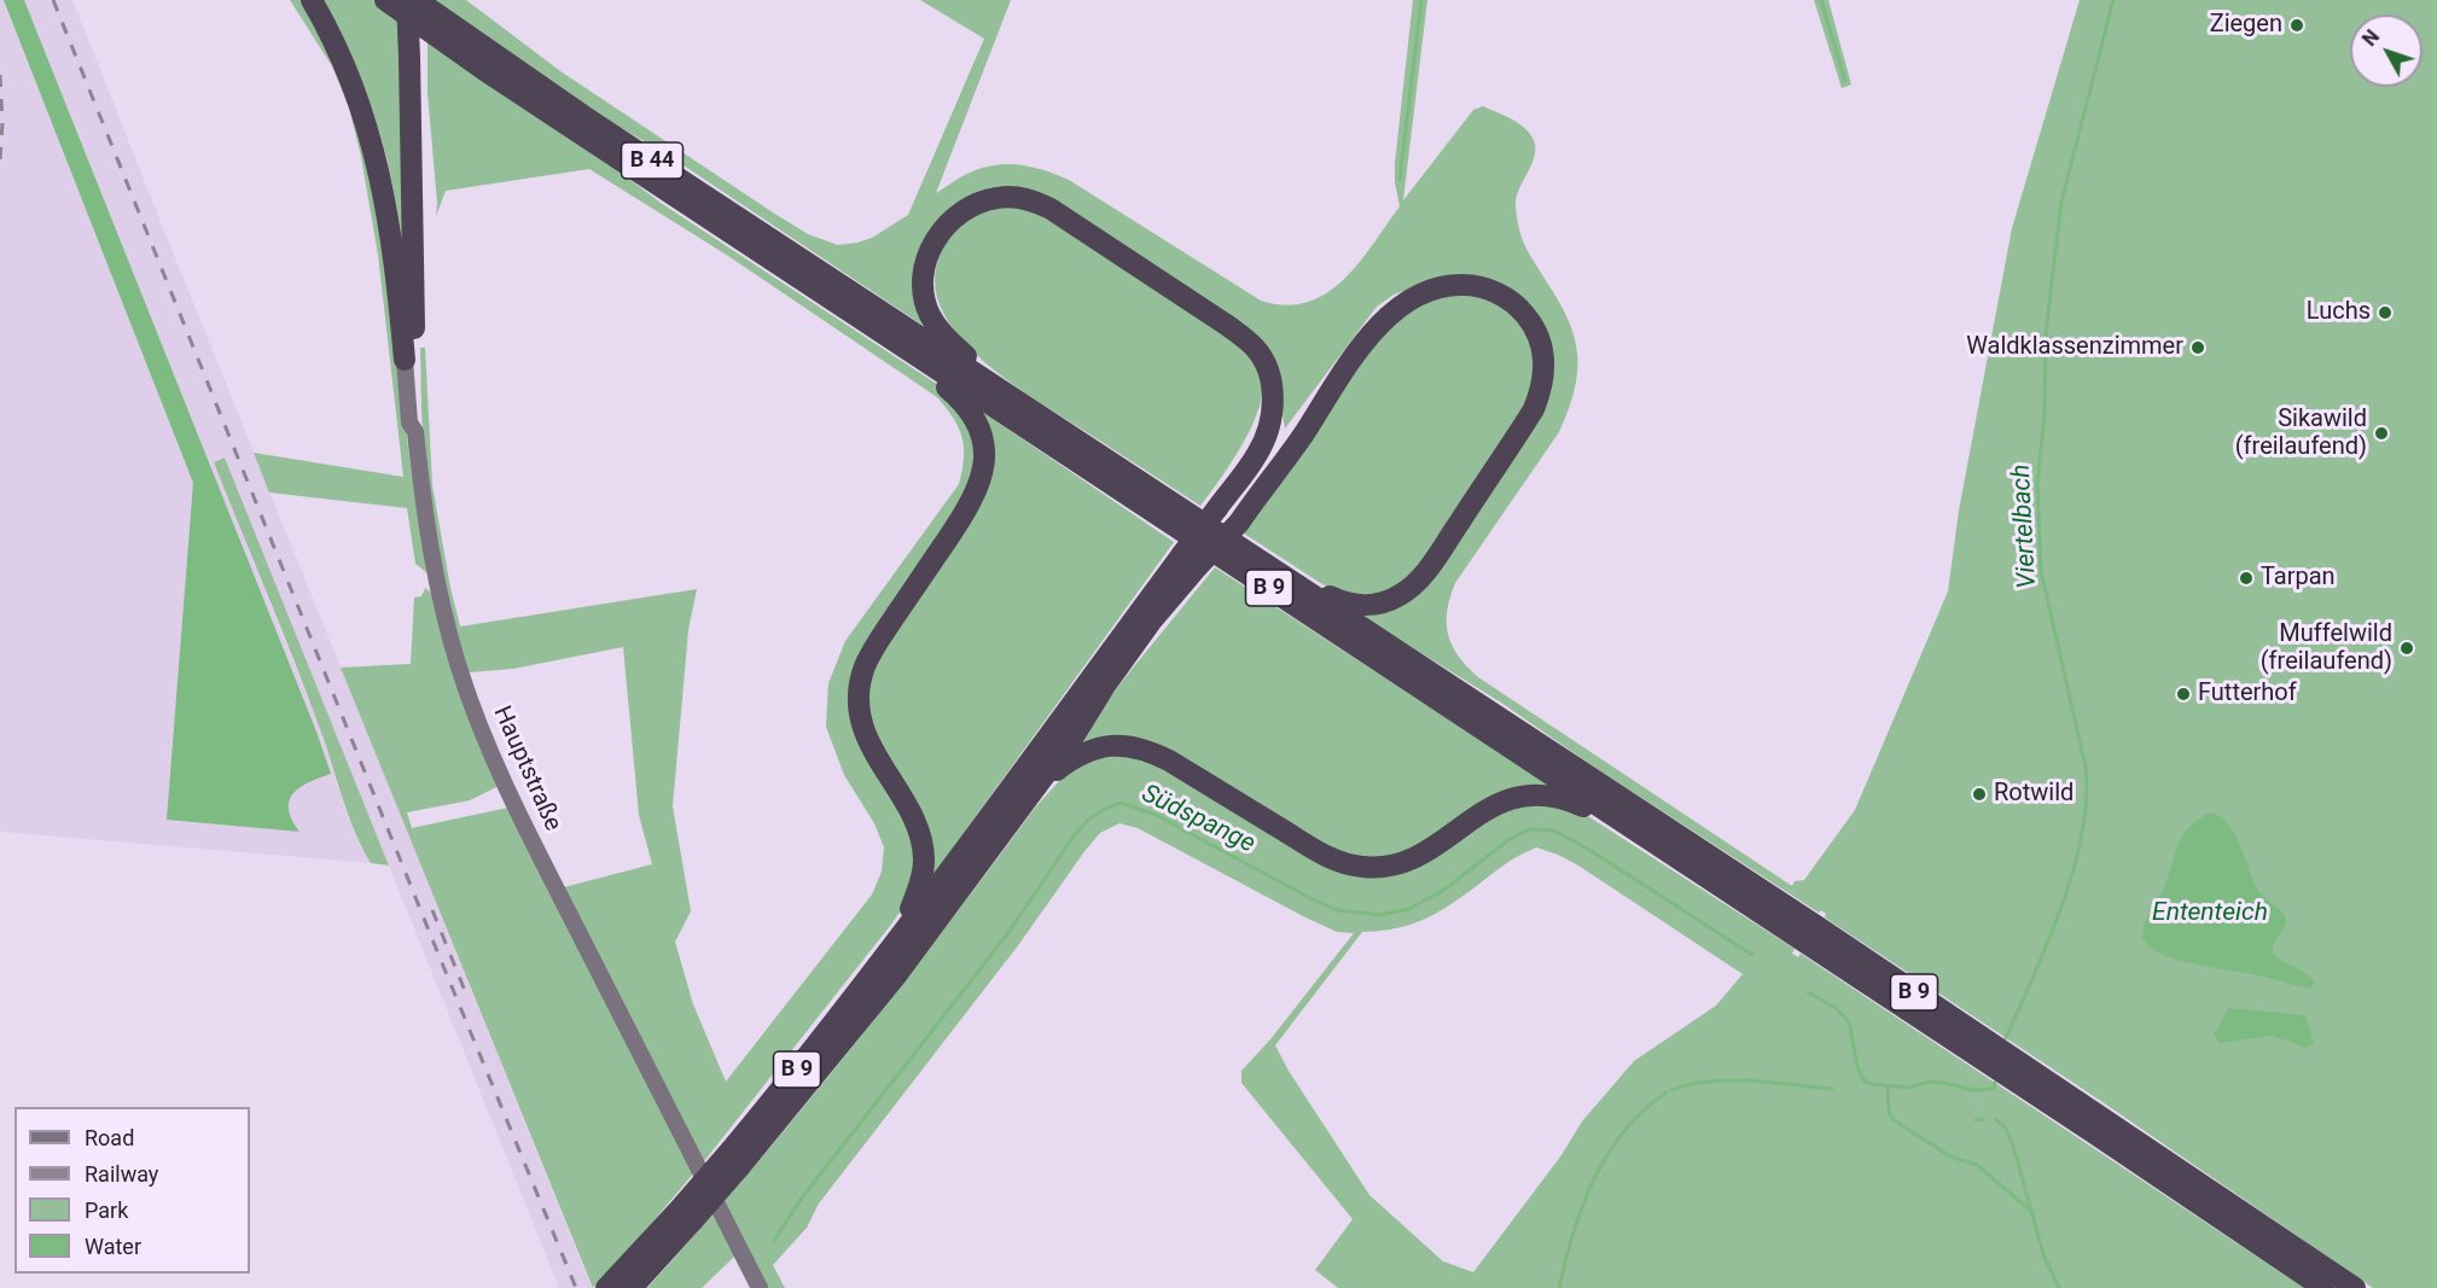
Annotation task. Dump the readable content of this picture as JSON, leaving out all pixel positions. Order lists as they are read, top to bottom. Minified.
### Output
{"streets":{"highway":["B 44","B 9"],"main road":["Hauptstraße"]},"crossings":[["B 44","B 9"]],"water":["Viertelbach","Südspange","Ententeich"],"places":["Ziegen","Luchs","Waldklassenzimmer","Sikawild (freilaufend)","Tarpan","Muffelwild (freilaufend)","Futterhof","Rotwild"],"legend":["Road","Railway","Park","Water"],"north":"top left"}
